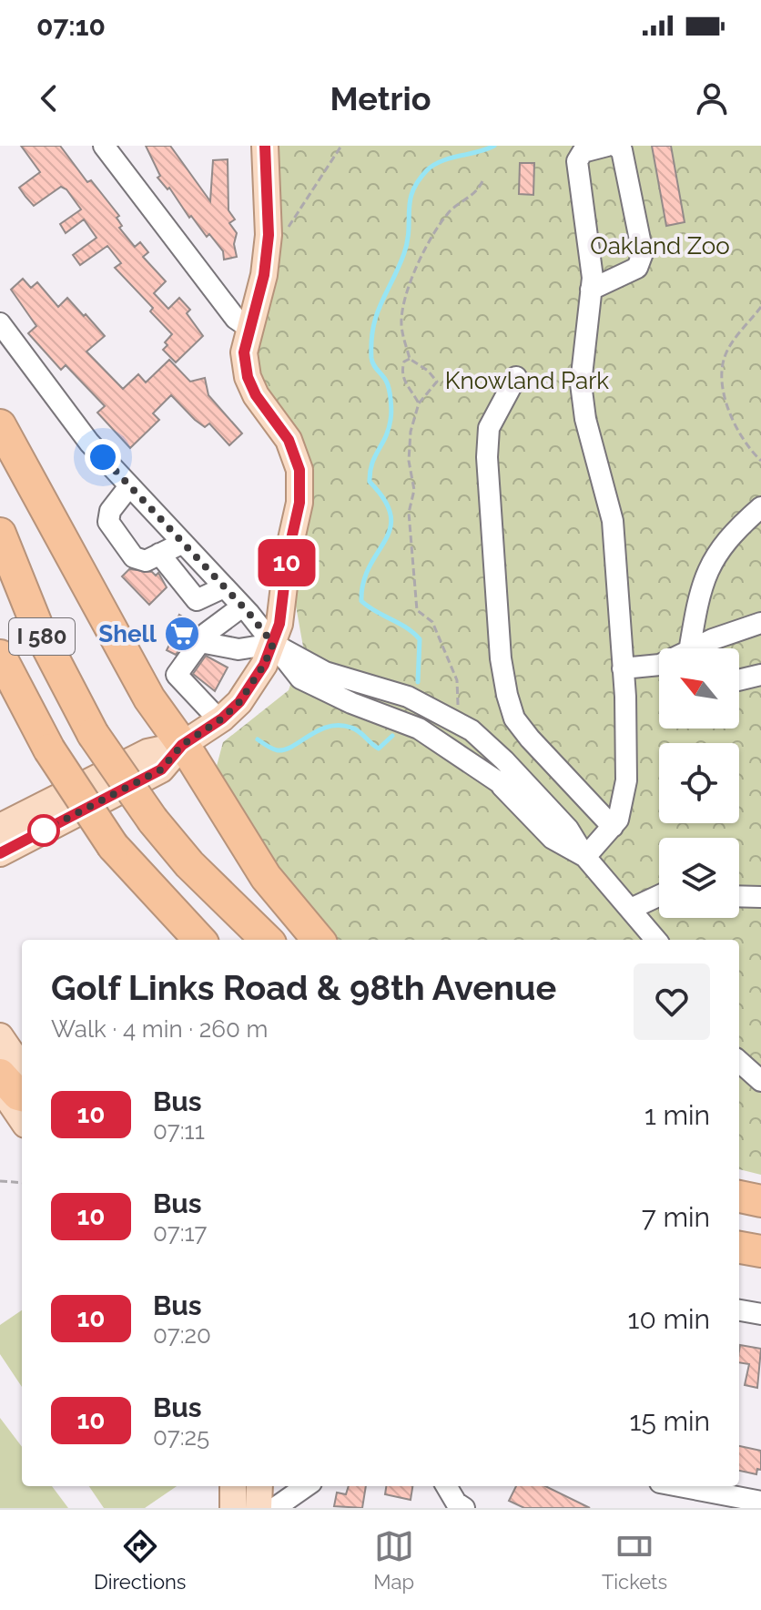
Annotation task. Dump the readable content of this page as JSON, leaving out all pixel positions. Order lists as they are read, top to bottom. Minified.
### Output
{"streets":{"highway":["I 580"]},"parks":["Oakland Zoo","Knowland Park"],"places":{"supermarket":["Shell"]},"lines":["bus line 10"],"north":"top left","page":{"status":"07:10","header":"Metrio","on_map":"10","heading":["Golf Links Road & 98th Avenue","Walk · 4 min · 260 m"],"list":[{"mark":"10","name":"Bus","note":"07:11","value":"1 min"},{"mark":"10","name":"Bus","note":"07:17","value":"7 min"},{"mark":"10","name":"Bus","note":"07:20","value":"10 min"},{"mark":"10","name":"Bus","note":"07:25","value":"15 min"}],"tabs":["Directions","Map","Tickets"]}}
